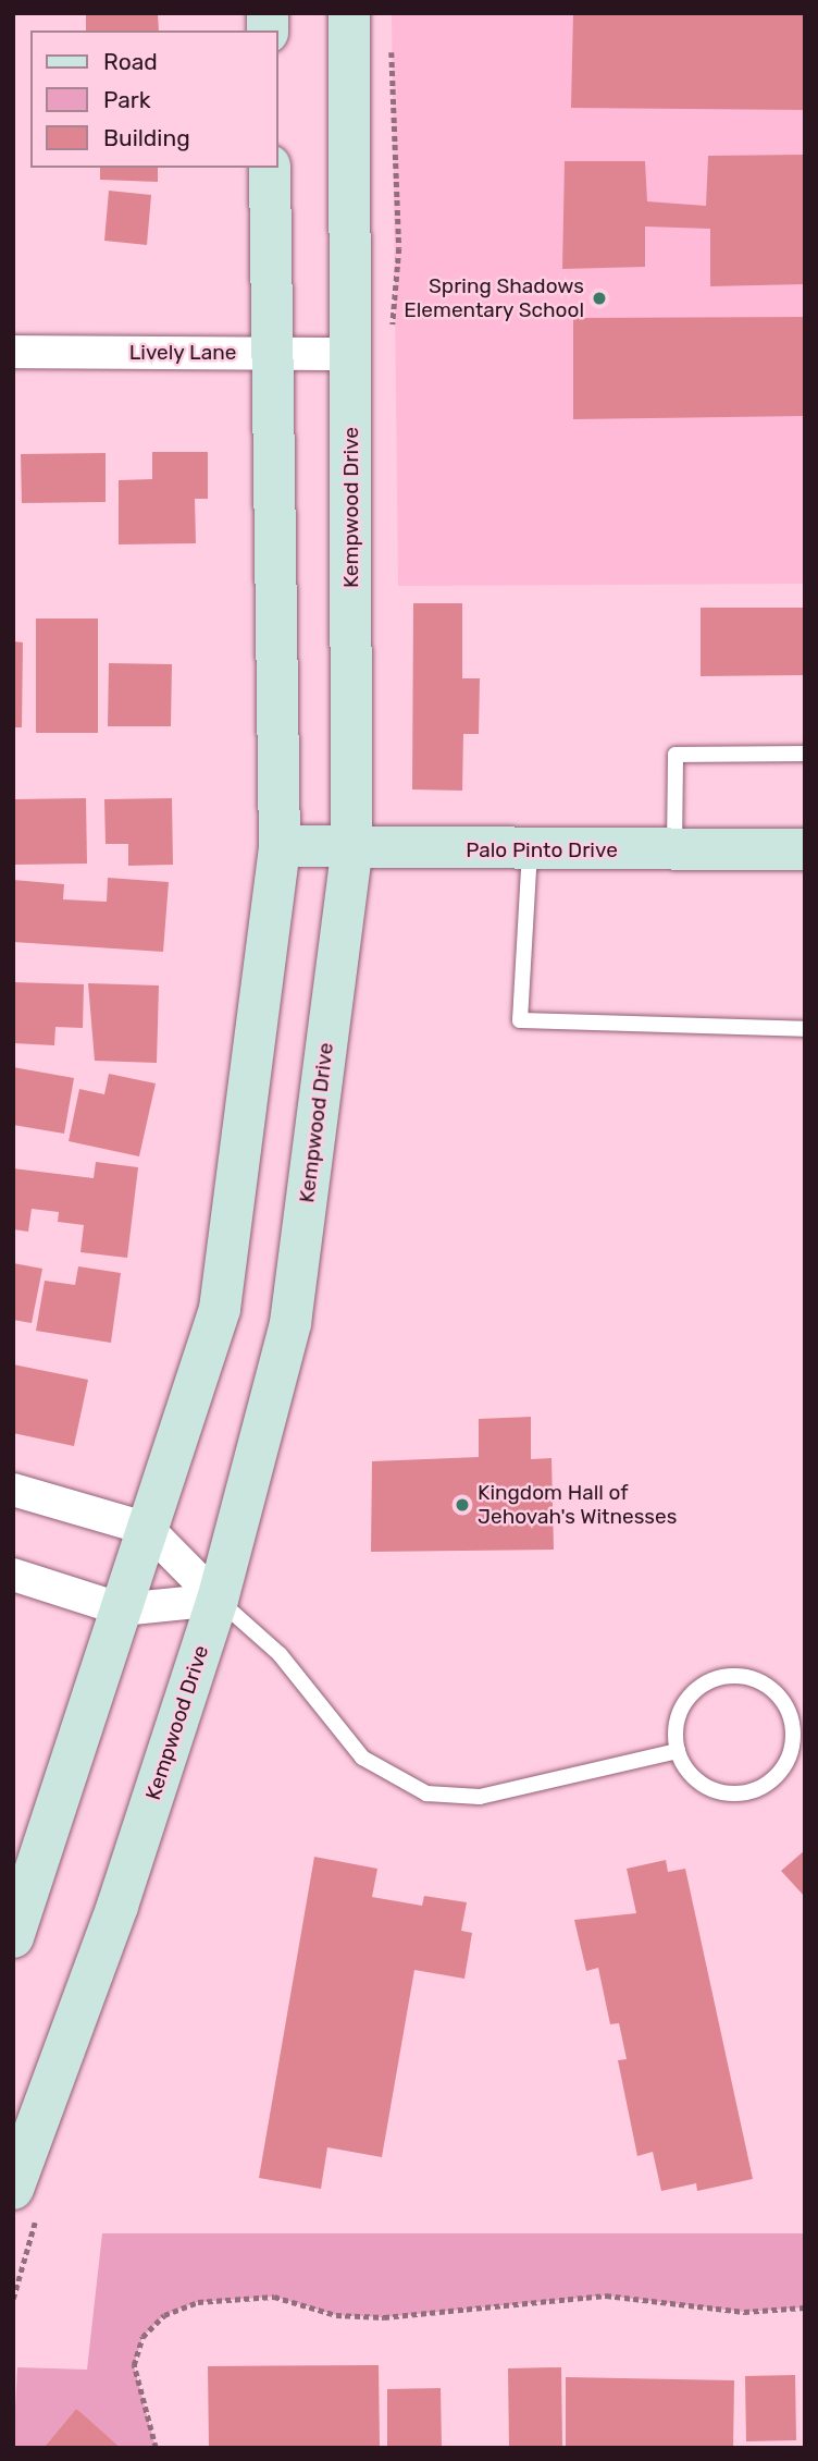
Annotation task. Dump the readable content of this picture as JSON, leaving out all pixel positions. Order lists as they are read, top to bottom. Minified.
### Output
{"streets":{"main road":["Kempwood Drive","Palo Pinto Drive"],"street":["Lively Lane"]},"crossings":[["Lively Lane","Kempwood Drive"],["Kempwood Drive","Palo Pinto Drive"]],"places":["Spring Shadows Elementary School","Kingdom Hall of Jehovah's Witnesses"],"legend":["Road","Park","Building"]}
